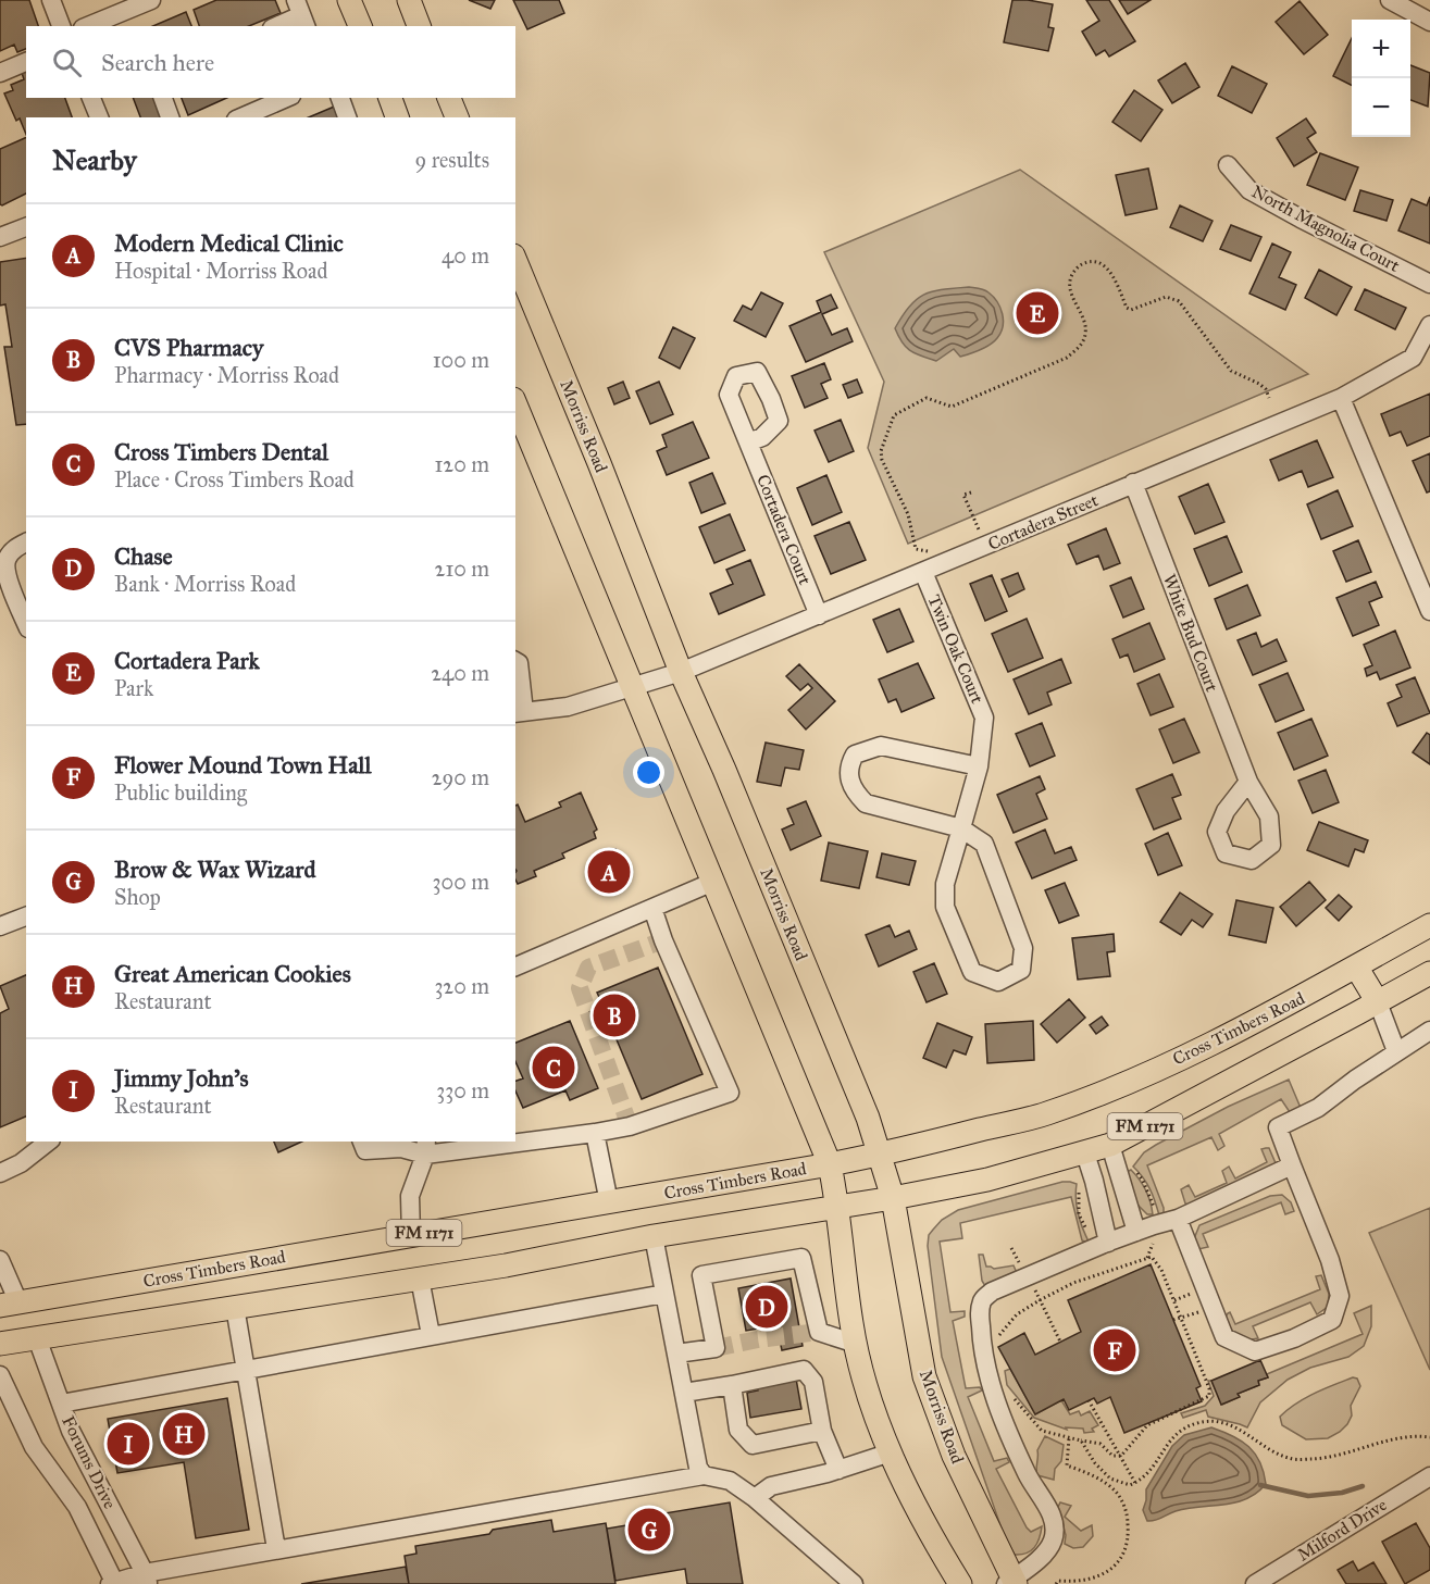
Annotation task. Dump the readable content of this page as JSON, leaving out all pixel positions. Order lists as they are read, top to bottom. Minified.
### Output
{"streets":{"main road":["Morriss Road","Cross Timbers Road","FM 1171"],"street":["North Magnolia Court","Cortadera Street","Cortadera Court","White Bud Court","Twin Oak Court","Forums Drive","Milford Drive"]},"crossings":[["Morriss Road","Cortadera Street"],["Morriss Road","Cross Timbers Road"],["Morriss Road","FM 1171"],["Cortadera Street","Cortadera Court"],["Cortadera Street","White Bud Court"],["Cortadera Street","Twin Oak Court"],["FM 1171","Forums Drive"]],"page":{"map_buttons":["+","−"],"search":"Search here","heading":["Nearby","9 results"],"list":[{"mark":"A","name":"Modern Medical Clinic","note":"Hospital · Morriss Road","value":"40 m"},{"mark":"B","name":"CVS Pharmacy","note":"Pharmacy · Morriss Road","value":"100 m"},{"mark":"C","name":"Cross Timbers Dental","note":"Place · Cross Timbers Road","value":"120 m"},{"mark":"D","name":"Chase","note":"Bank · Morriss Road","value":"210 m"},{"mark":"E","name":"Cortadera Park","note":"Park","value":"240 m"},{"mark":"F","name":"Flower Mound Town Hall","note":"Public building","value":"290 m"},{"mark":"G","name":"Brow & Wax Wizard","note":"Shop","value":"300 m"},{"mark":"H","name":"Great American Cookies","note":"Restaurant","value":"320 m"},{"mark":"I","name":"Jimmy John's","note":"Restaurant","value":"330 m"}],"pins":["E","A","B","C","D","F","H","I","G"]}}
